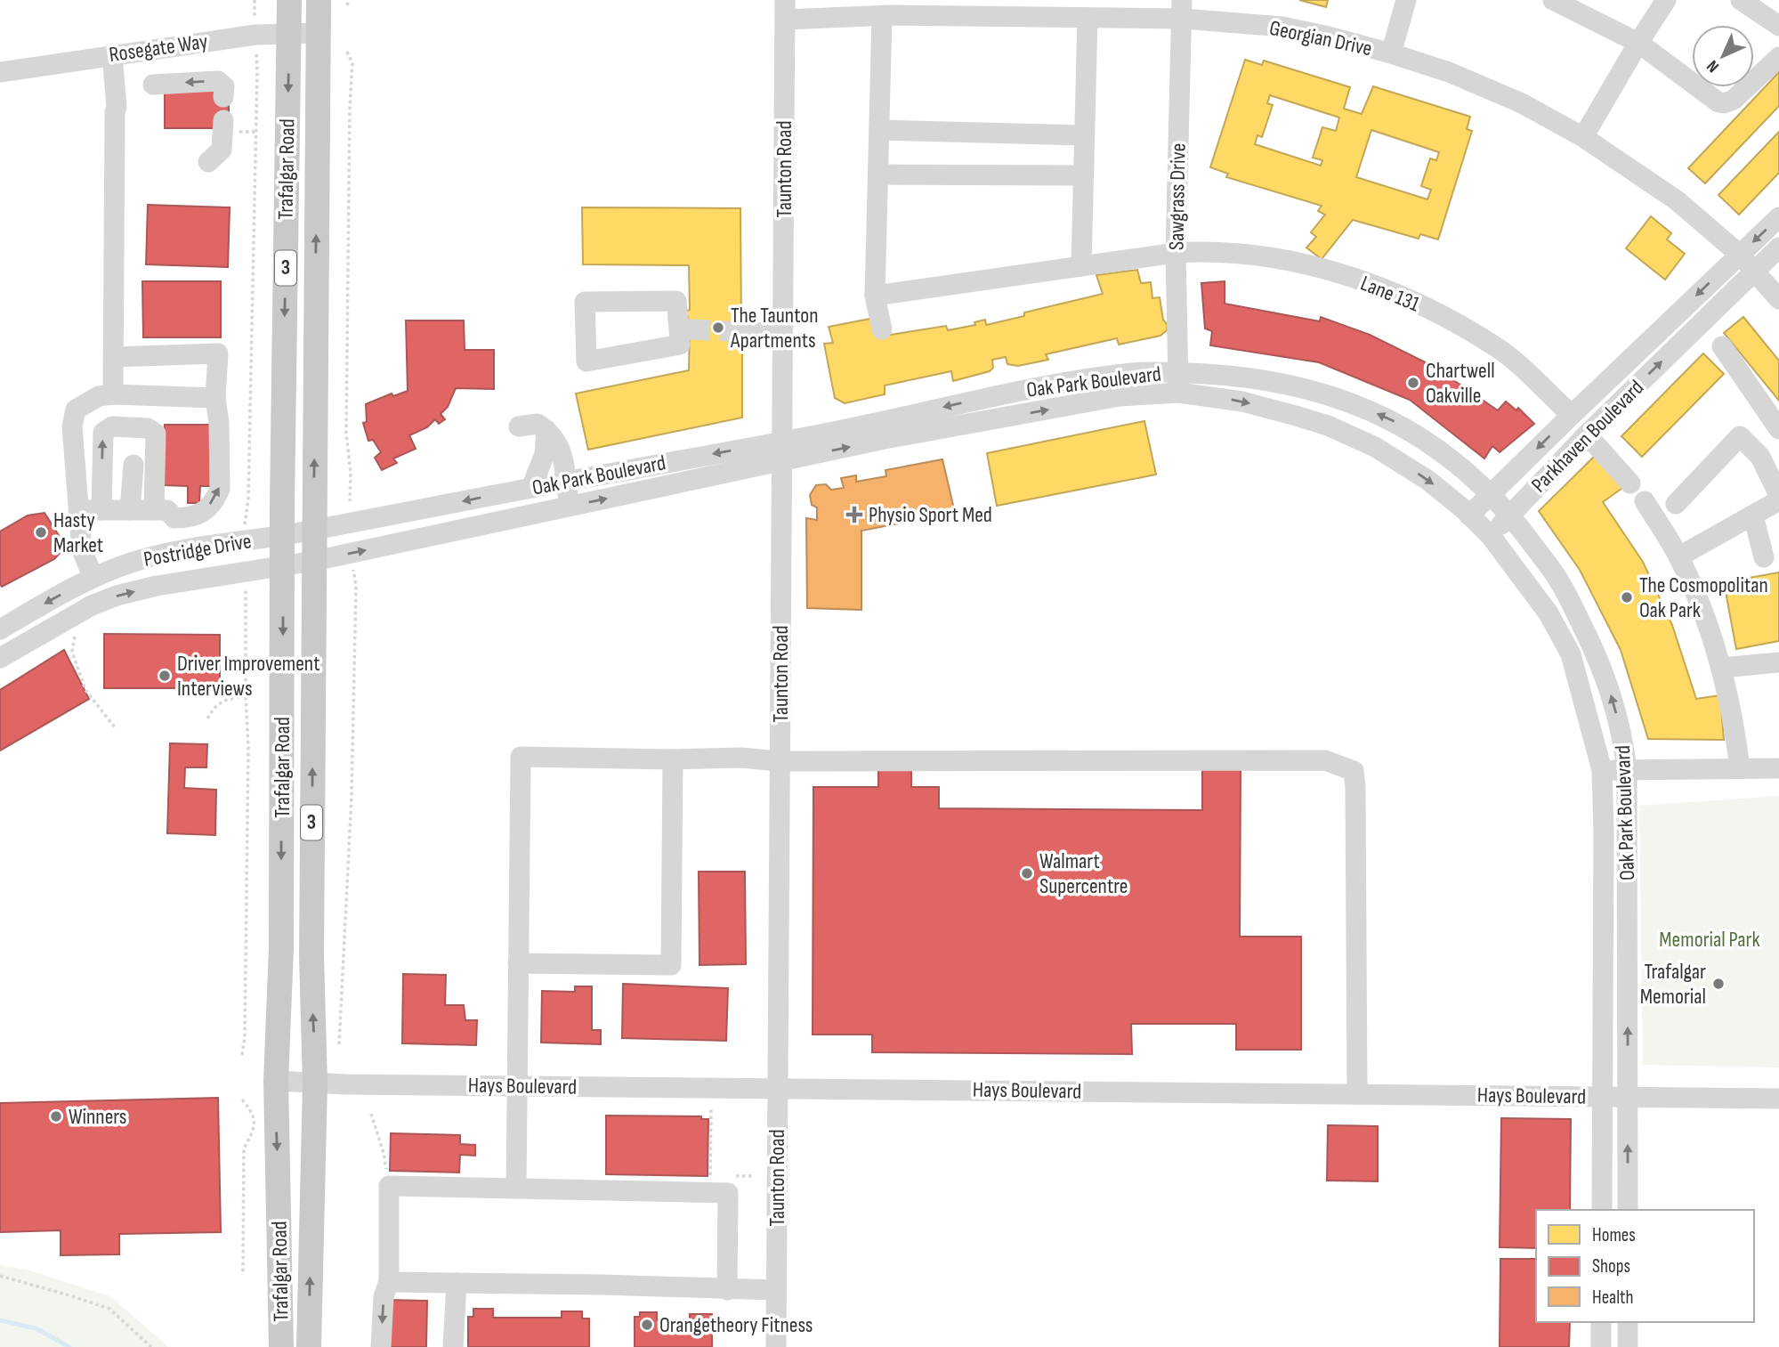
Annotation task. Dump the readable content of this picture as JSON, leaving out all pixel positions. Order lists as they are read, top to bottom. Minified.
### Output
{"streets":{"main road":["Trafalgar Road","3"],"street":["Georgian Drive","Rosegate Way","Taunton Road","Sawgrass Drive","Lane 131","Oak Park Boulevard","Parkhaven Boulevard","Postridge Drive","Hays Boulevard"]},"crossings":[["Georgian Drive","Taunton Road"],["Georgian Drive","Sawgrass Drive"],["Georgian Drive","Parkhaven Boulevard"],["Rosegate Way","Trafalgar Road"],["Trafalgar Road","Oak Park Boulevard"],["Trafalgar Road","Postridge Drive"],["Trafalgar Road","Hays Boulevard"],["Taunton Road","Oak Park Boulevard"],["Taunton Road","Hays Boulevard"],["Sawgrass Drive","Lane 131"],["Sawgrass Drive","Oak Park Boulevard"],["Lane 131","Parkhaven Boulevard"],["Oak Park Boulevard","Parkhaven Boulevard"],["Oak Park Boulevard","Postridge Drive"],["Oak Park Boulevard","Hays Boulevard"]],"parks":["Memorial Park"],"places":{"other":["The Taunton Apartments","Chartwell Oakville","Hasty Market","The Cosmopolitan Oak Park","Driver Improvement Interviews","Walmart Supercentre","Trafalgar Memorial","Winners","Orangetheory Fitness"],"health":["Physio Sport Med"]},"legend":["Homes","Shops","Health"],"north":"bottom left"}
